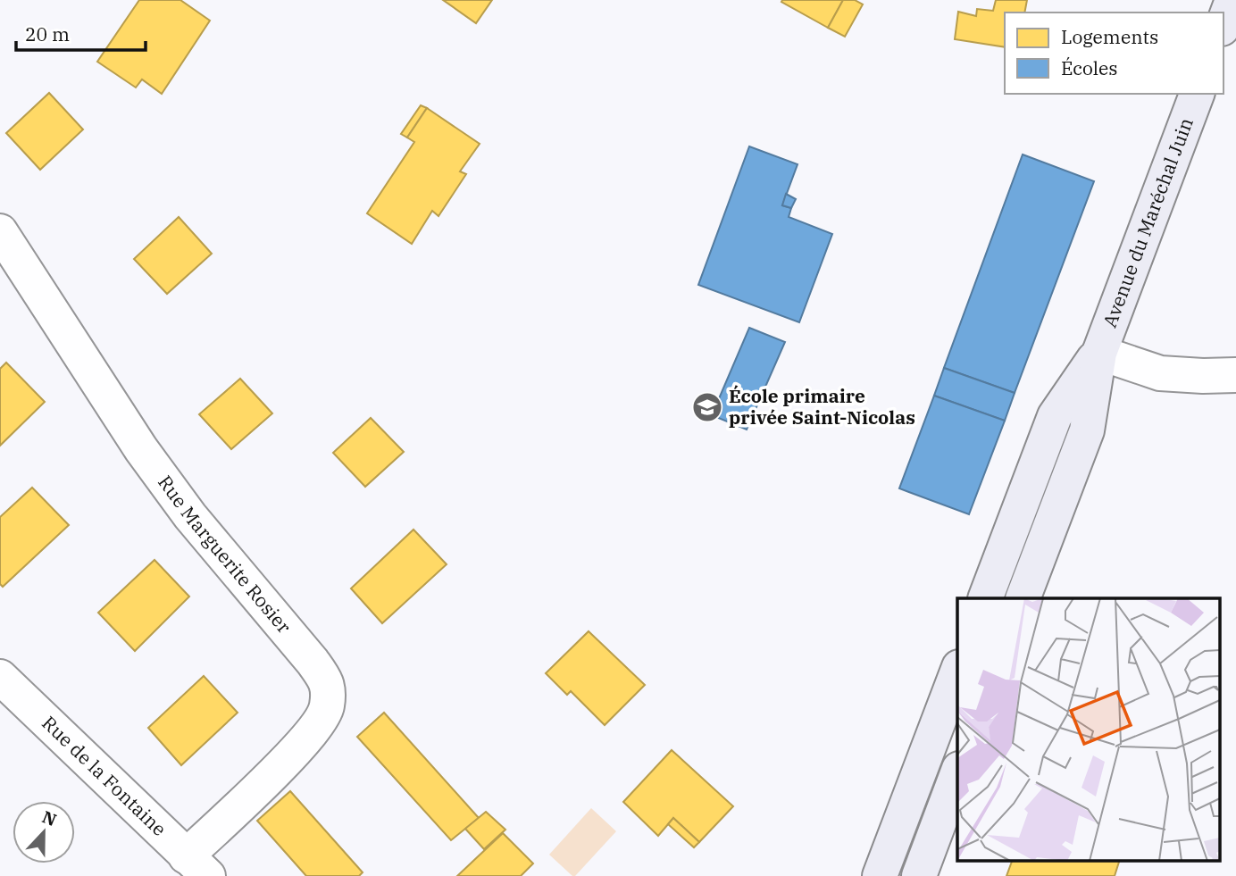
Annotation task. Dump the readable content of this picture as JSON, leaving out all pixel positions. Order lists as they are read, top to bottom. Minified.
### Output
{"streets":{"main road":["Avenue du Maréchal Juin"],"street":["Rue Marguerite Rosier","Rue de la Fontaine"]},"crossings":[["Rue Marguerite Rosier","Rue de la Fontaine"]],"places":{"school or university":["École primaire privée Saint-Nicolas"]},"legend":["Logements","Écoles"],"scale_bar":"20 m","north":"top"}
